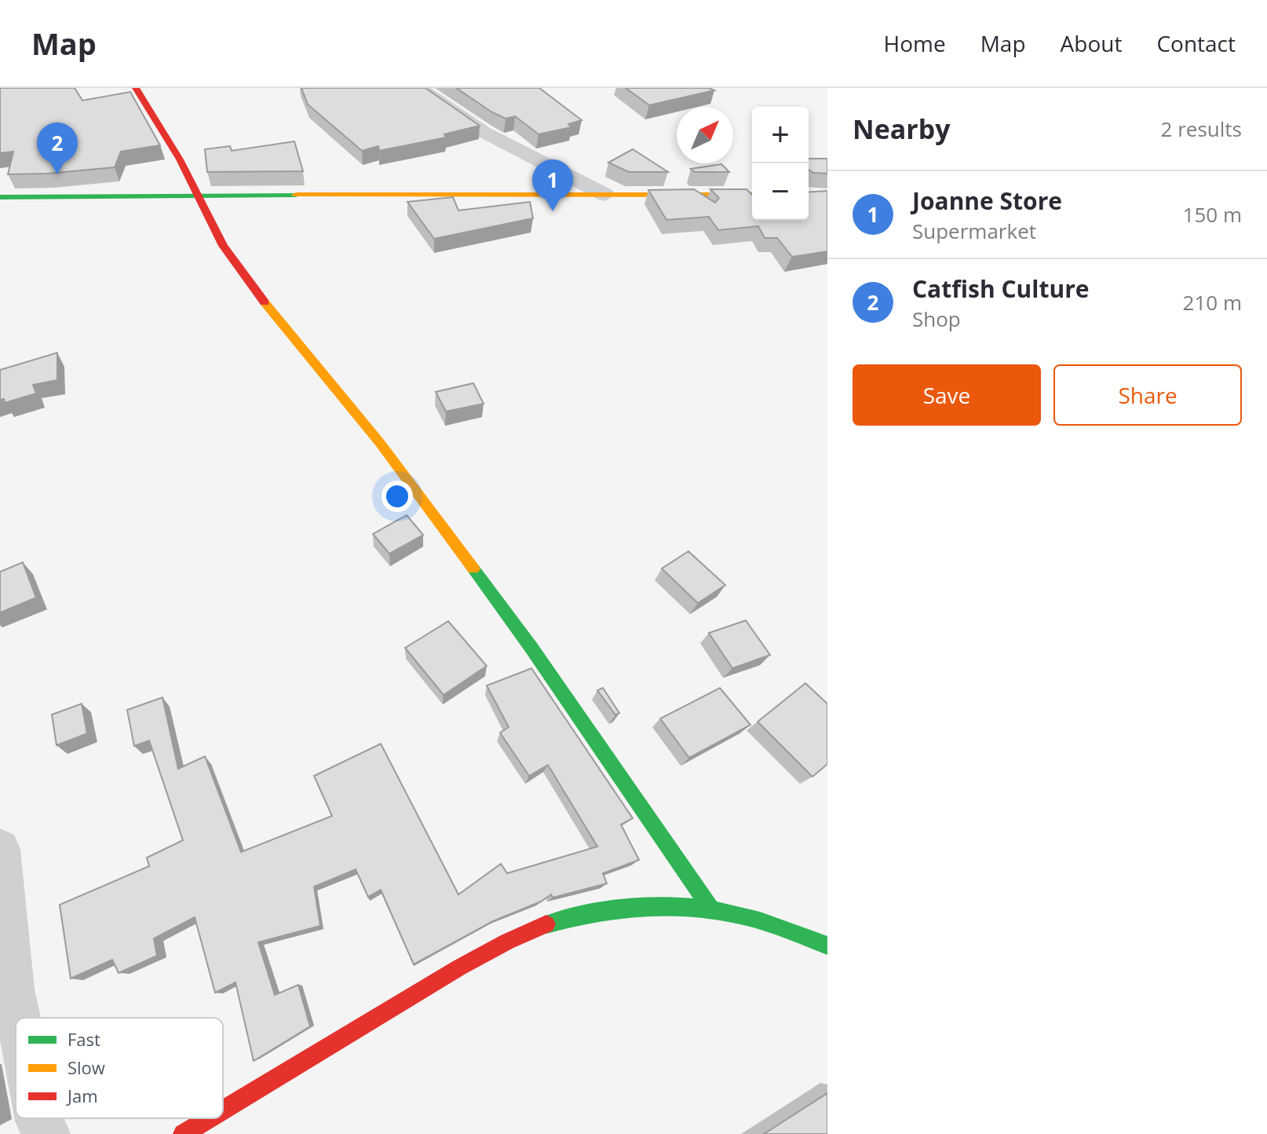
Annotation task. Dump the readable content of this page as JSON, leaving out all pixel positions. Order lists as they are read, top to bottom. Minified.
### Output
{"legend":["Fast","Slow","Jam"],"north":"top right","page":{"header":"Map","nav":["Home","Map","About","Contact"],"heading":["Nearby","2 results"],"map_buttons":["+","−"],"pins":["2","1"],"list":[{"mark":"1","name":"Joanne Store","note":"Supermarket","value":"150 m"},{"mark":"2","name":"Catfish Culture","note":"Shop","value":"210 m"}],"buttons":["Save","Share"]}}
